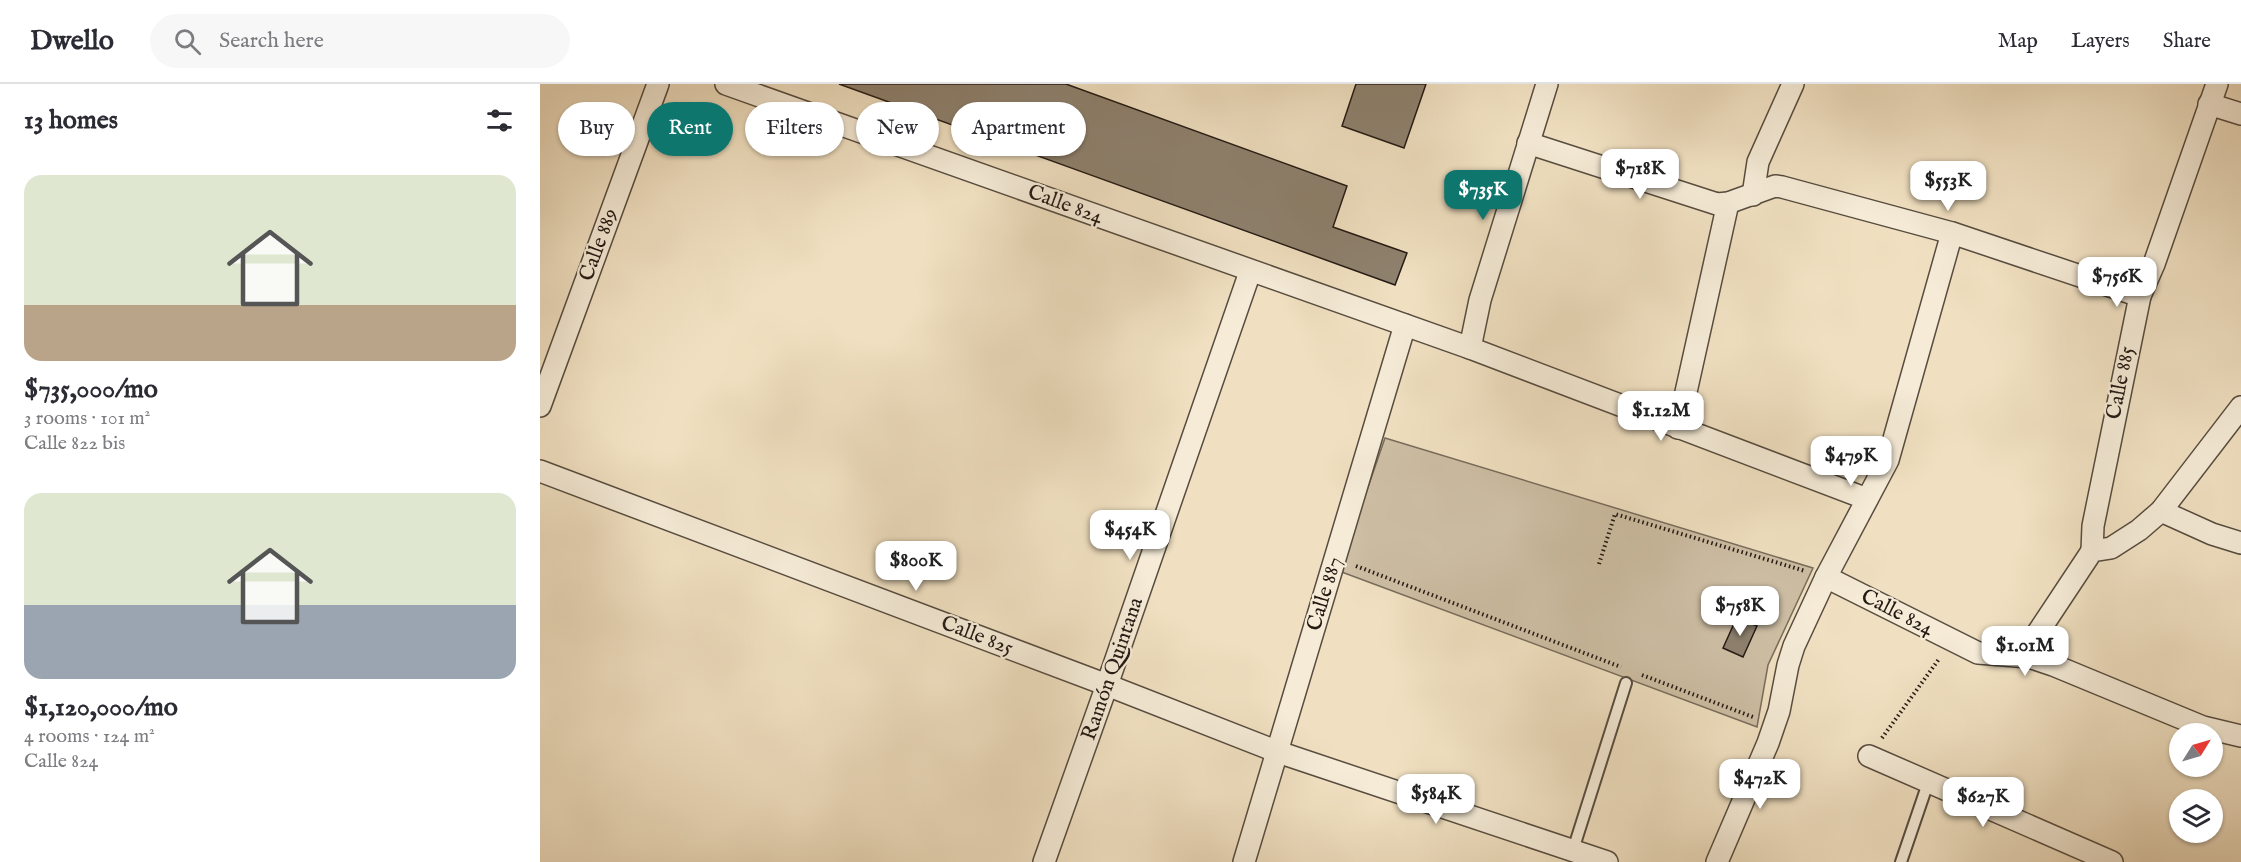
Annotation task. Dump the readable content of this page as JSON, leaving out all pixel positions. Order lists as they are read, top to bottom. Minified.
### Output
{"streets":{"street":["Calle 824","Calle 889","Calle 885","Calle 887","Calle 825","Ramón Quintana"]},"crossings":[["Calle 824","Calle 887"],["Calle 824","Ramón Quintana"],["Calle 887","Calle 825"],["Calle 825","Ramón Quintana"]],"north":"top right","page":{"header":"Dwello","search":"Search here","nav":["Map","Layers","Share"],"heading":"13 homes","chip":["Buy","Rent","Filters","New","Apartment"],"price":["$718K","$553K","$735K","$756K","$1.12M","$479K","$454K","$800K","$758K","$1.01M","$472K","$584K","$627K"],"list":[{"name":"$735,000/mo","note":"3 rooms · 101 m² · Calle 822 bis"},{"name":"$1,120,000/mo","note":"4 rooms · 124 m² · Calle 824"}]}}
